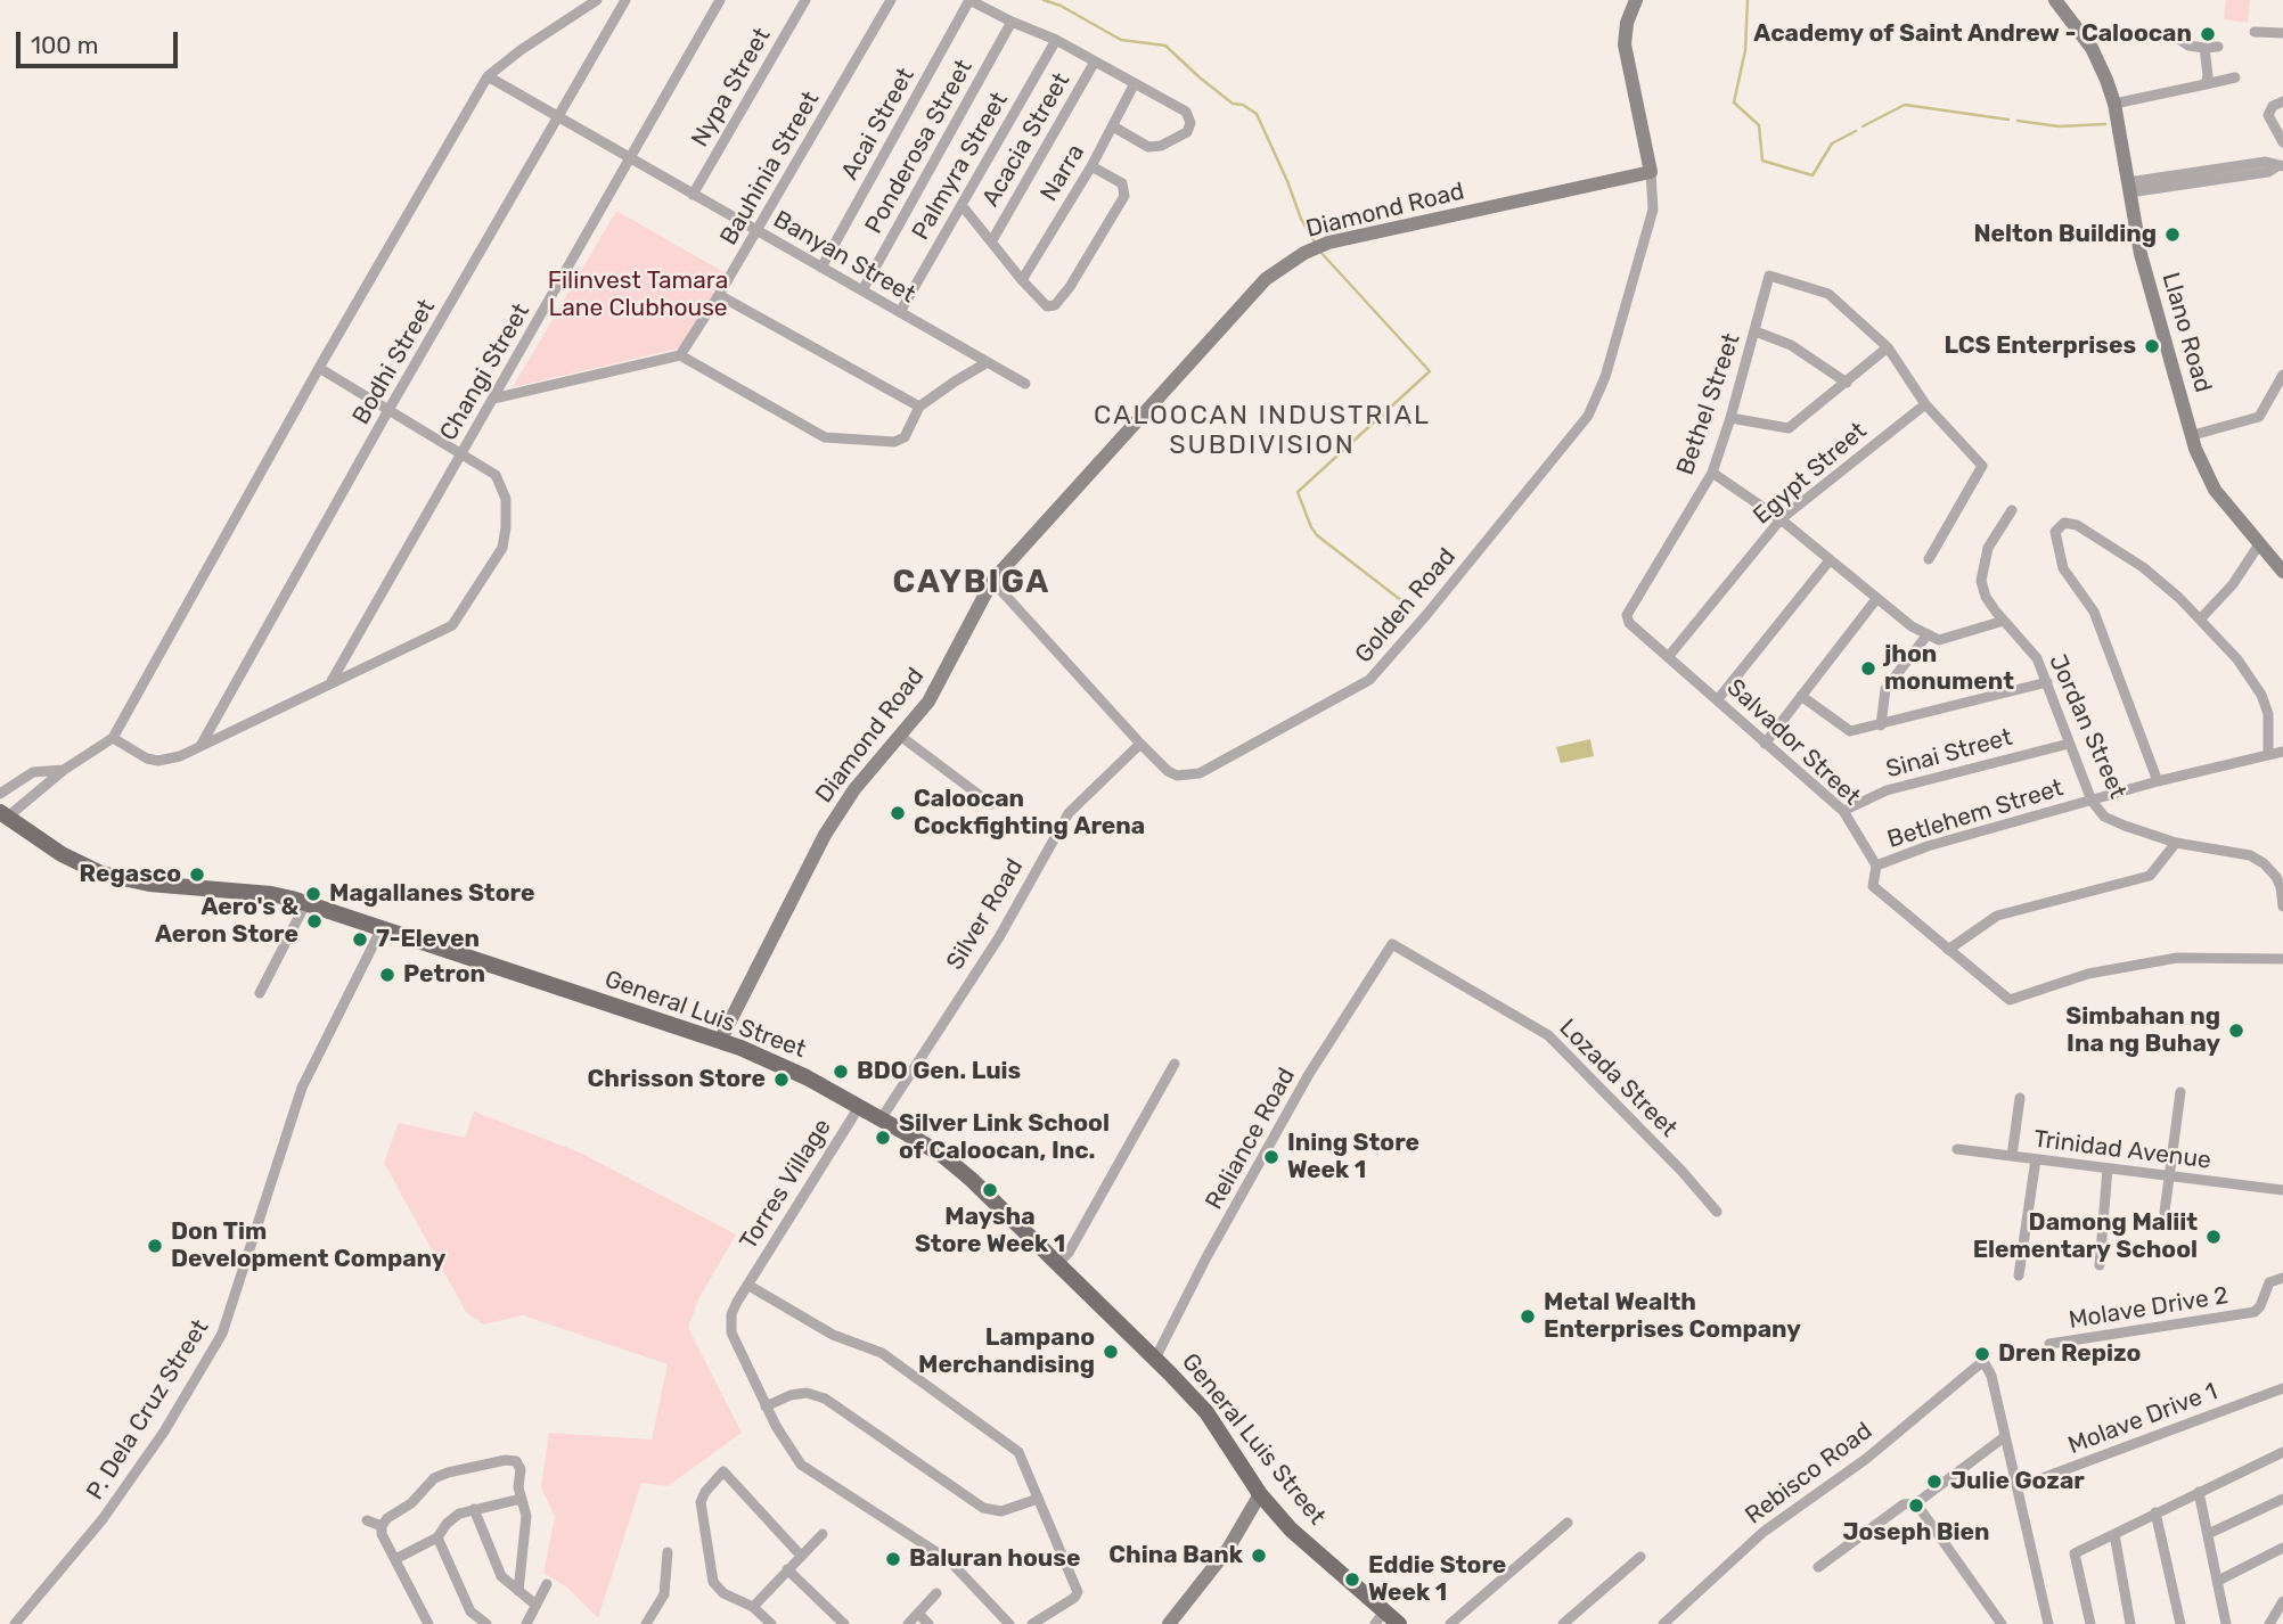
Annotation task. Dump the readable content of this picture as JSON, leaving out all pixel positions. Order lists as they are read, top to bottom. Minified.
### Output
{"streets":{"main road":["Diamond Road","Llano Road","General Luis Street"],"street":["Nypa Street","Acai Street","Acacia Street","Ponderosa Street","Palmyra Street","Bauhinia Street","Narra","Banyan Street","Bodhi Street","Changi Street","Bethel Street","Egypt Street","Golden Road","Jordan Street","Salvador Street","Sinai Street","Betlehem Street","Silver Road","Lozada Street","Reliance Road","Trinidad Avenue","Torres Village","Molave Drive 2","P. Dela Cruz Street","Molave Drive 1","Rebisco Road"]},"crossings":[["Nypa Street","Banyan Street"],["Acai Street","Banyan Street"],["Ponderosa Street","Banyan Street"],["Palmyra Street","Banyan Street"],["Bauhinia Street","Banyan Street"],["Diamond Road","Golden Road"],["Diamond Road","General Luis Street"],["Banyan Street","Bodhi Street"],["Banyan Street","Changi Street"],["Bethel Street","Salvador Street"],["Egypt Street","Salvador Street"],["Golden Road","Silver Road"],["Jordan Street","Sinai Street"],["Jordan Street","Betlehem Street"],["Salvador Street","Sinai Street"],["Salvador Street","Betlehem Street"],["Silver Road","General Luis Street"],["General Luis Street","Reliance Road"],["General Luis Street","Torres Village"],["General Luis Street","P. Dela Cruz Street"],["Lozada Street","Reliance Road"]],"districts":["CALOOCAN INDUSTRIAL SUBDIVISION","CAYBIGA"],"parks":["Filinvest Tamara Lane Clubhouse"],"places":["Academy of Saint Andrew - Caloocan","Nelton Building","LCS Enterprises","jhon monument","Caloocan Cockfighting Arena","Regasco","Magallanes Store","Aero's & Aeron Store","7-Eleven","Petron","Simbahan ng Ina ng Buhay","BDO Gen. Luis","Chrisson Store","Silver Link School of Caloocan, Inc.","Ining Store Week 1","Maysha Store Week 1","Damong Maliit Elementary School","Don Tim Development Company","Metal Wealth Enterprises Company","Lampano Merchandising","Dren Repizo","Julie Gozar","Joseph Bien","China Bank","Baluran house","Eddie Store Week 1"],"scale_bar":"100 m"}
